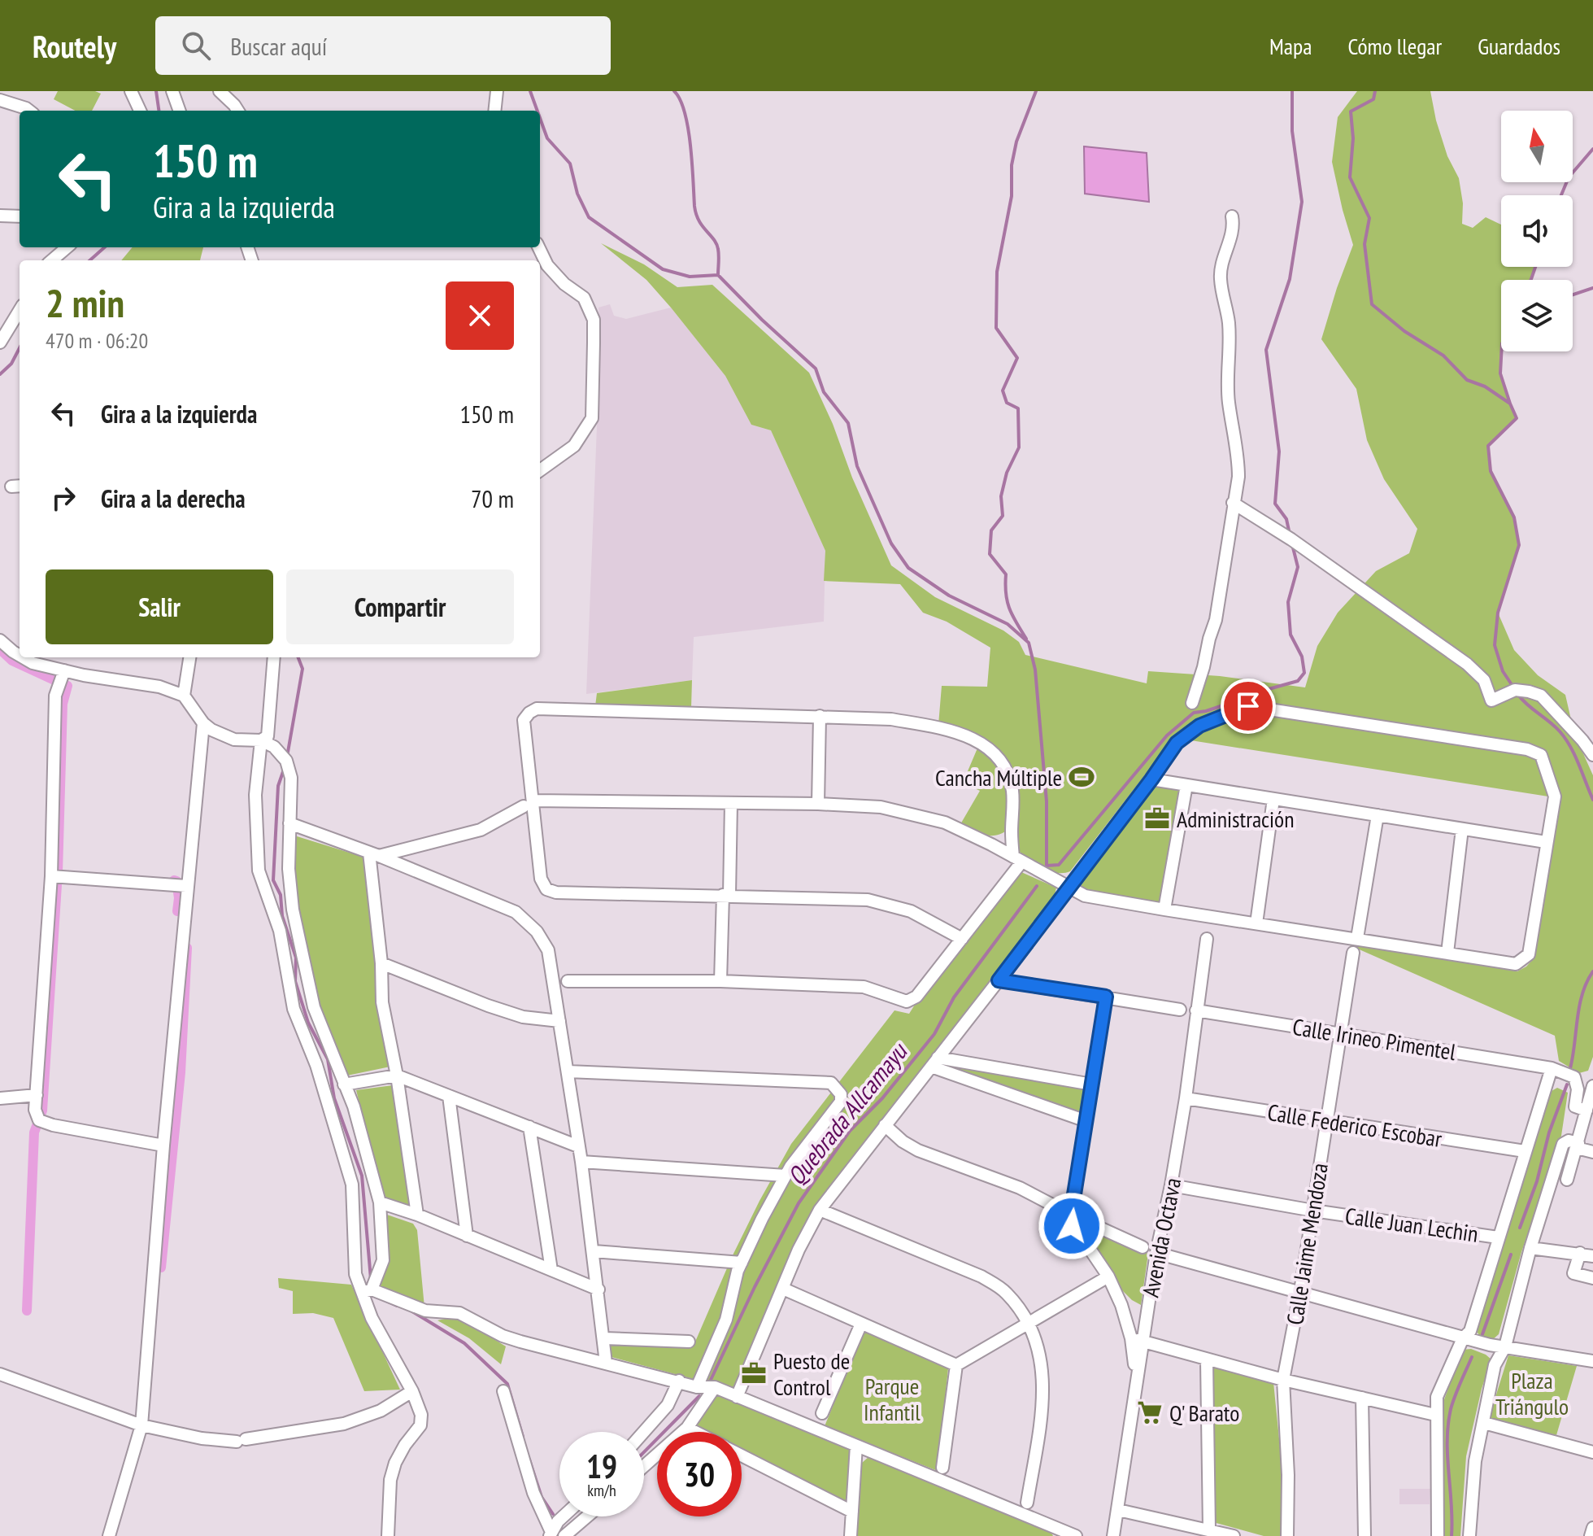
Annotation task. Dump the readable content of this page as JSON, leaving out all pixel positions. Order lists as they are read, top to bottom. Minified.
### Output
{"streets":{"street":["Calle Irineo Pimentel","Calle Federico Escobar","Calle Juan Lechin","Avenida Octava","Calle Jaime Mendoza"]},"crossings":[["Calle Irineo Pimentel","Avenida Octava"],["Calle Irineo Pimentel","Calle Jaime Mendoza"],["Calle Federico Escobar","Avenida Octava"],["Calle Federico Escobar","Calle Jaime Mendoza"],["Calle Juan Lechin","Avenida Octava"],["Calle Juan Lechin","Calle Jaime Mendoza"]],"water":["Quebrada Allcamayu"],"parks":["Plaza Triángulo","Parque Infantil"],"places":{"sports":["Cancha Múltiple"],"office":["Administración","Puesto de Control"],"supermarket":["Q' Barato"]},"north":"top","page":{"header":"Routely","search":"Buscar aquí","nav":["Mapa","Cómo llegar","Guardados"],"turn":["150 m","Gira a la izquierda"],"heading":["2 min","470 m · 06:20"],"list":[{"name":"Gira a la izquierda","value":"150 m"},{"name":"Gira a la derecha","value":"70 m"}],"buttons":["Salir","Compartir"],"speed":"19 km/h","limit":"30"}}
